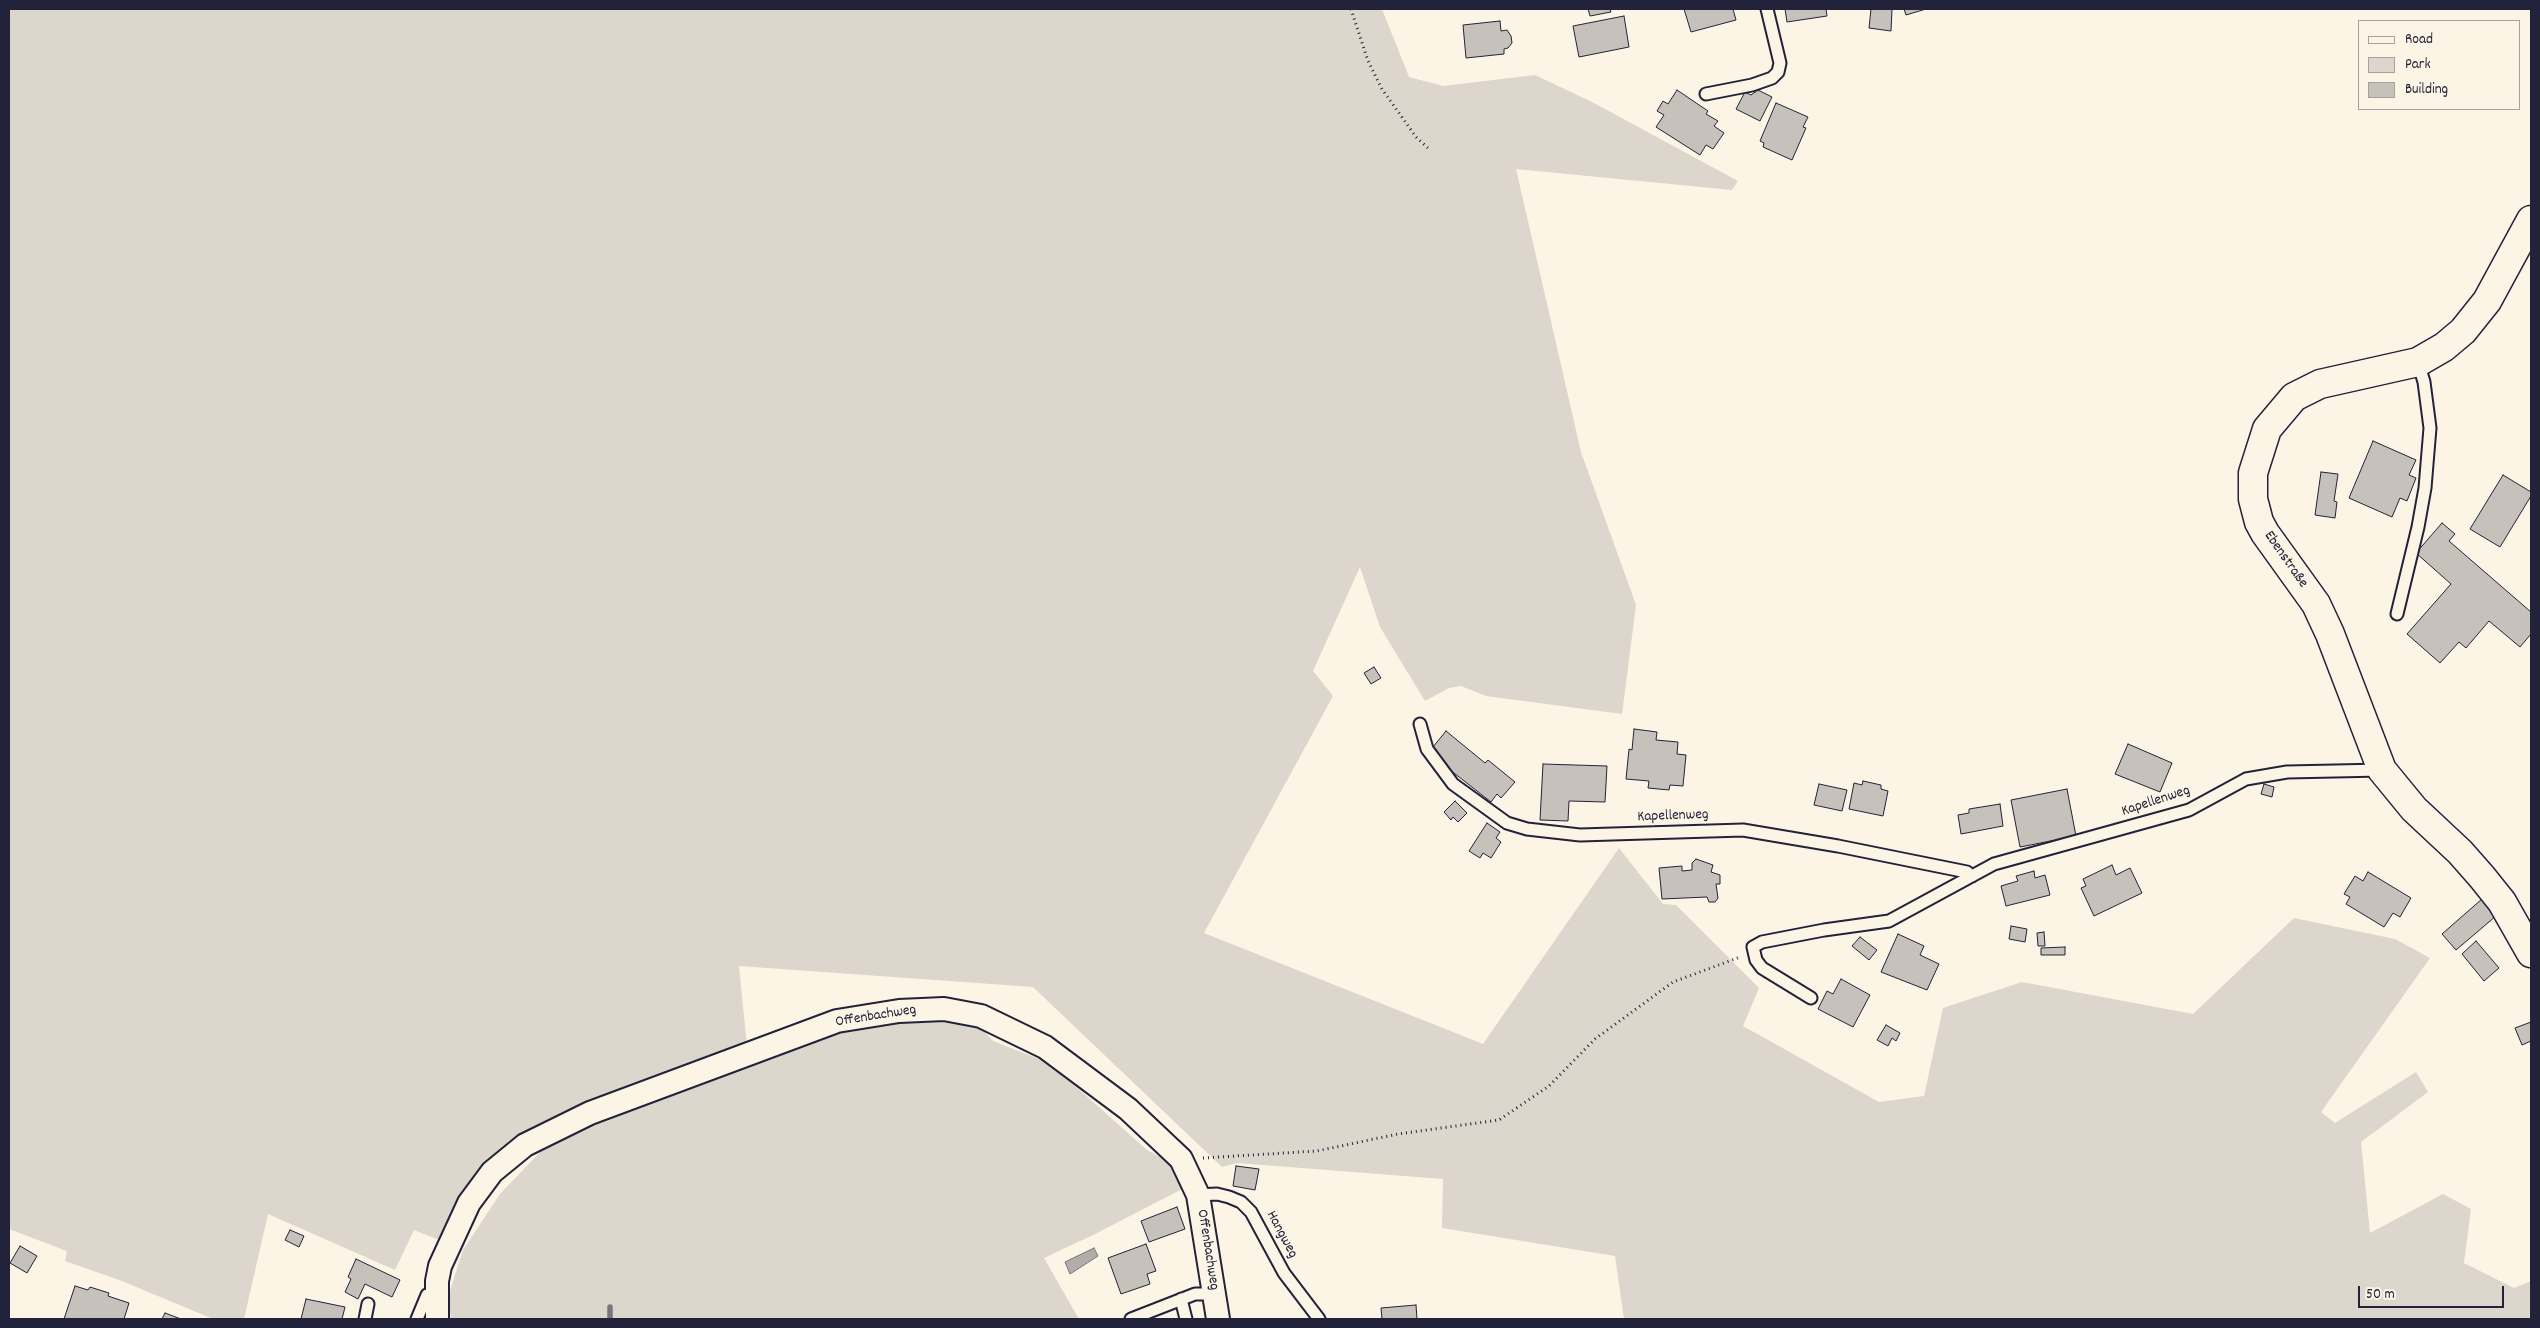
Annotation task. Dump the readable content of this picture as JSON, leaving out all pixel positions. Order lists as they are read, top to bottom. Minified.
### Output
{"streets":{"street":["Ebenstraße","Offenbachweg"],"lane":["Kapellenweg","Hangweg"]},"crossings":[["Ebenstraße","Kapellenweg"],["Offenbachweg","Hangweg"]],"legend":["Road","Park","Building"],"scale_bar":"50 m"}
